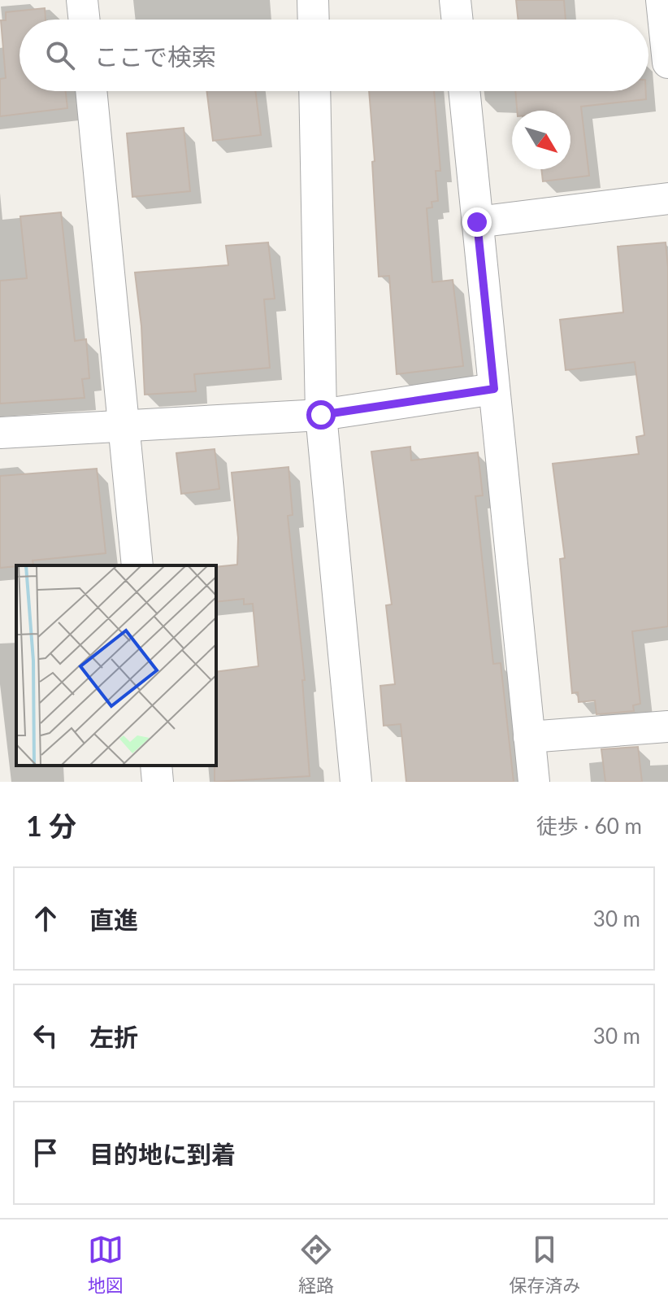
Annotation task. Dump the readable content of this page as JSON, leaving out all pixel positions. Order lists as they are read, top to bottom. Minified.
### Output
{"north":"bottom right","page":{"search":"ここで検索","heading":["1 分","徒歩 · 60 m"],"list":[["直進","30 m"],["左折","30 m"],"目的地に到着"],"nav":["地図","経路","保存済み"]}}
